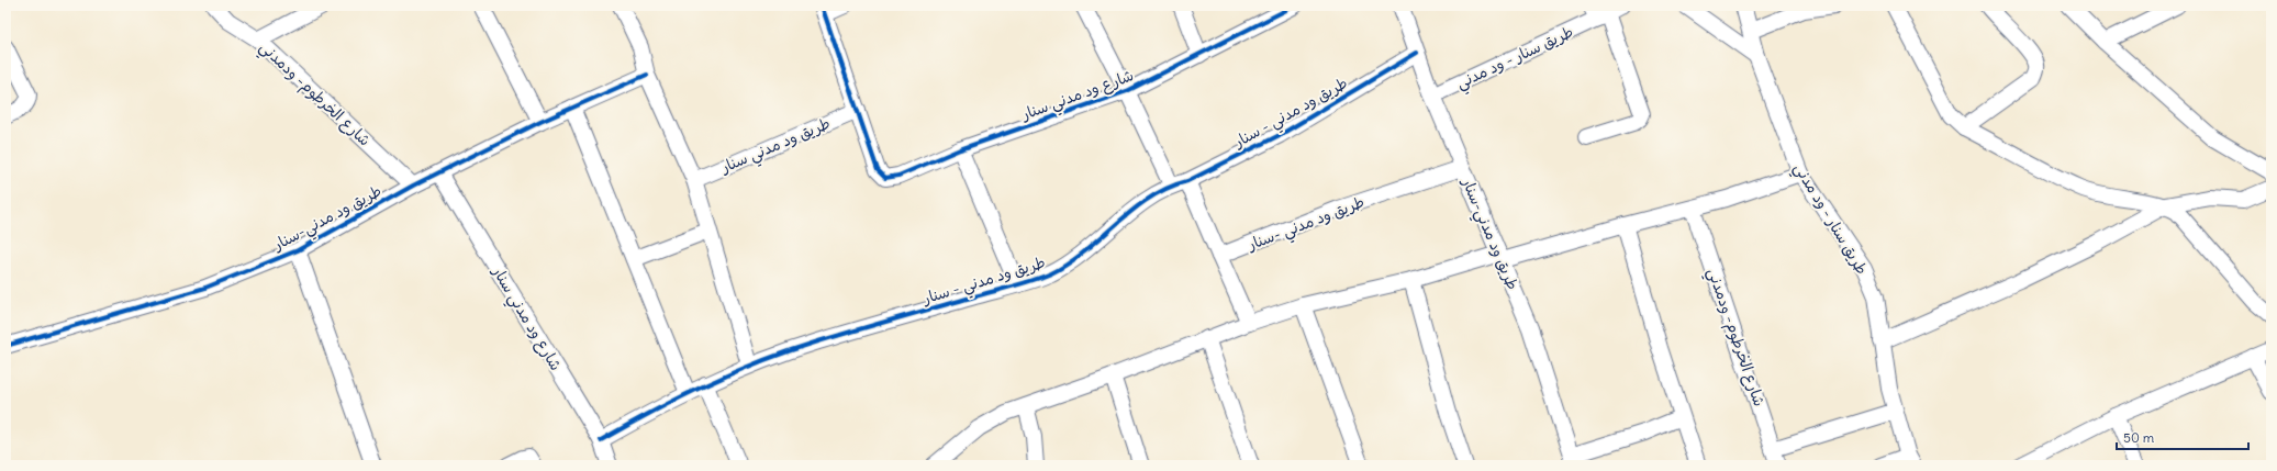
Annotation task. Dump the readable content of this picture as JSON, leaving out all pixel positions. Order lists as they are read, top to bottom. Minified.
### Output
{"streets":{"street":["طريق سنار - ود مدني","شارع الخرطوم- ودمدني","شارع ود مدني سنار","طريق ود مدني - سنار","طريق ود مدني سنار","طريق ود مدني-سنار","طريق ود مدني -سنار"]},"crossings":[["طريق سنار - ود مدني","طريق ود مدني-سنار"],["شارع الخرطوم- ودمدني","طريق ود مدني-سنار"],["شارع ود مدني سنار","طريق ود مدني - سنار"],["شارع ود مدني سنار","طريق ود مدني سنار"],["شارع ود مدني سنار","طريق ود مدني-سنار"],["طريق ود مدني - سنار","طريق ود مدني-سنار"],["طريق ود مدني-سنار","طريق ود مدني -سنار"]],"scale_bar":"50 m"}
